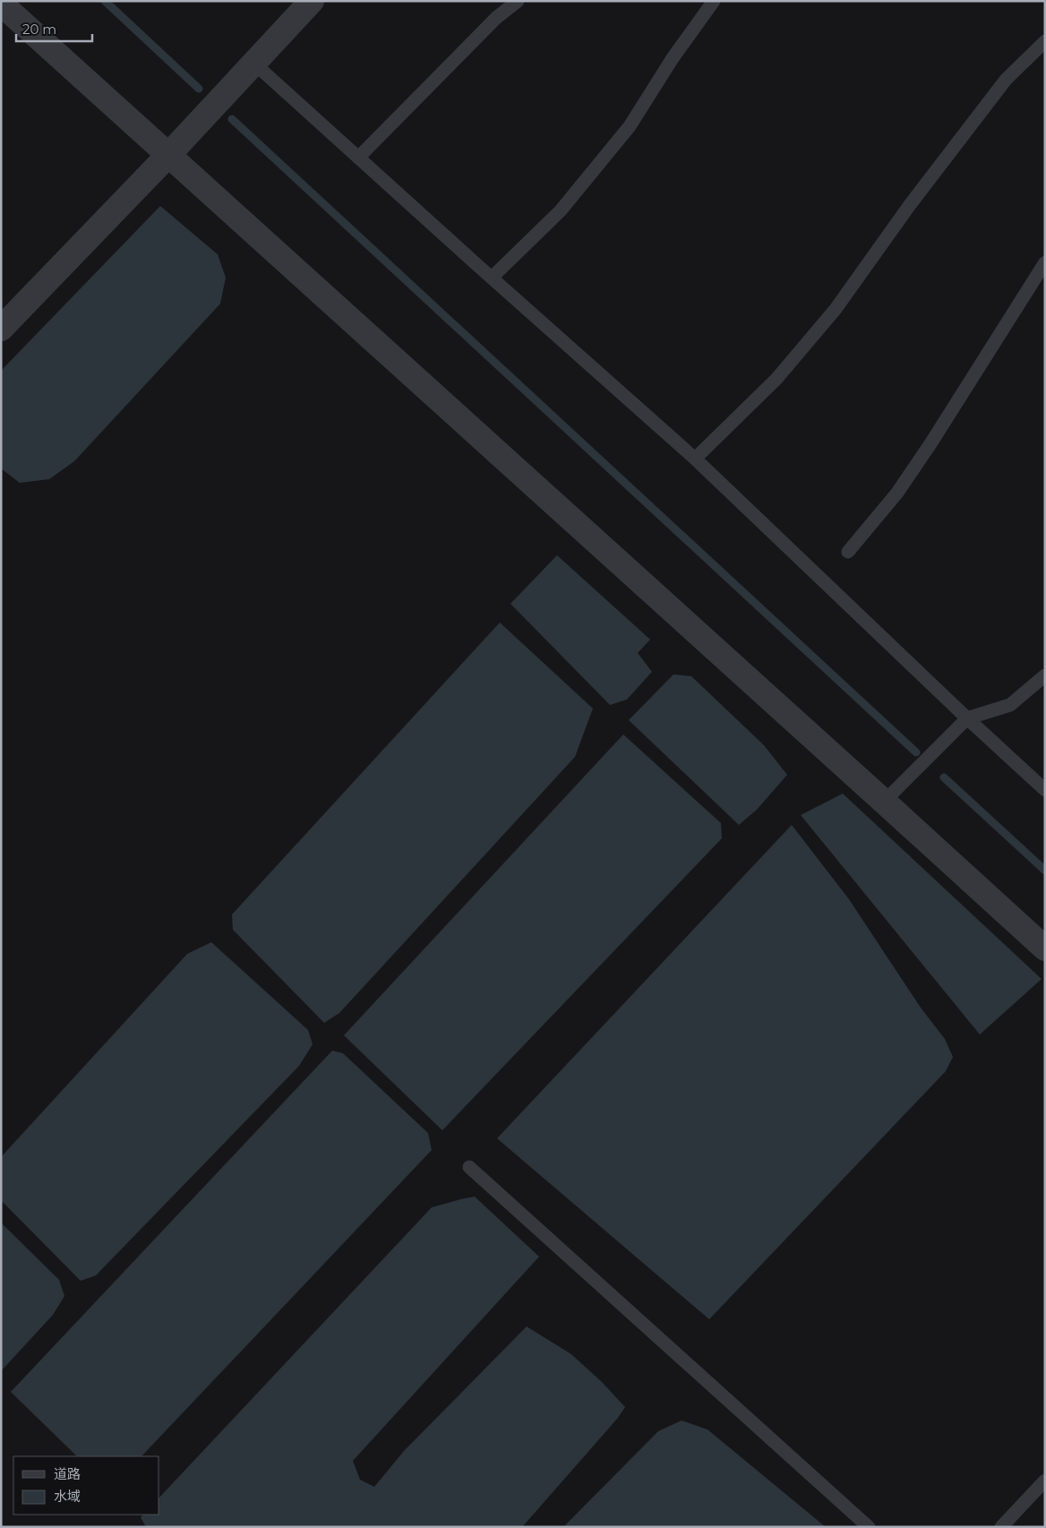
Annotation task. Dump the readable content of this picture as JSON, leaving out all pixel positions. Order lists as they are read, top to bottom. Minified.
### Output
{"legend":["道路","水域"],"scale_bar":"20 m"}
